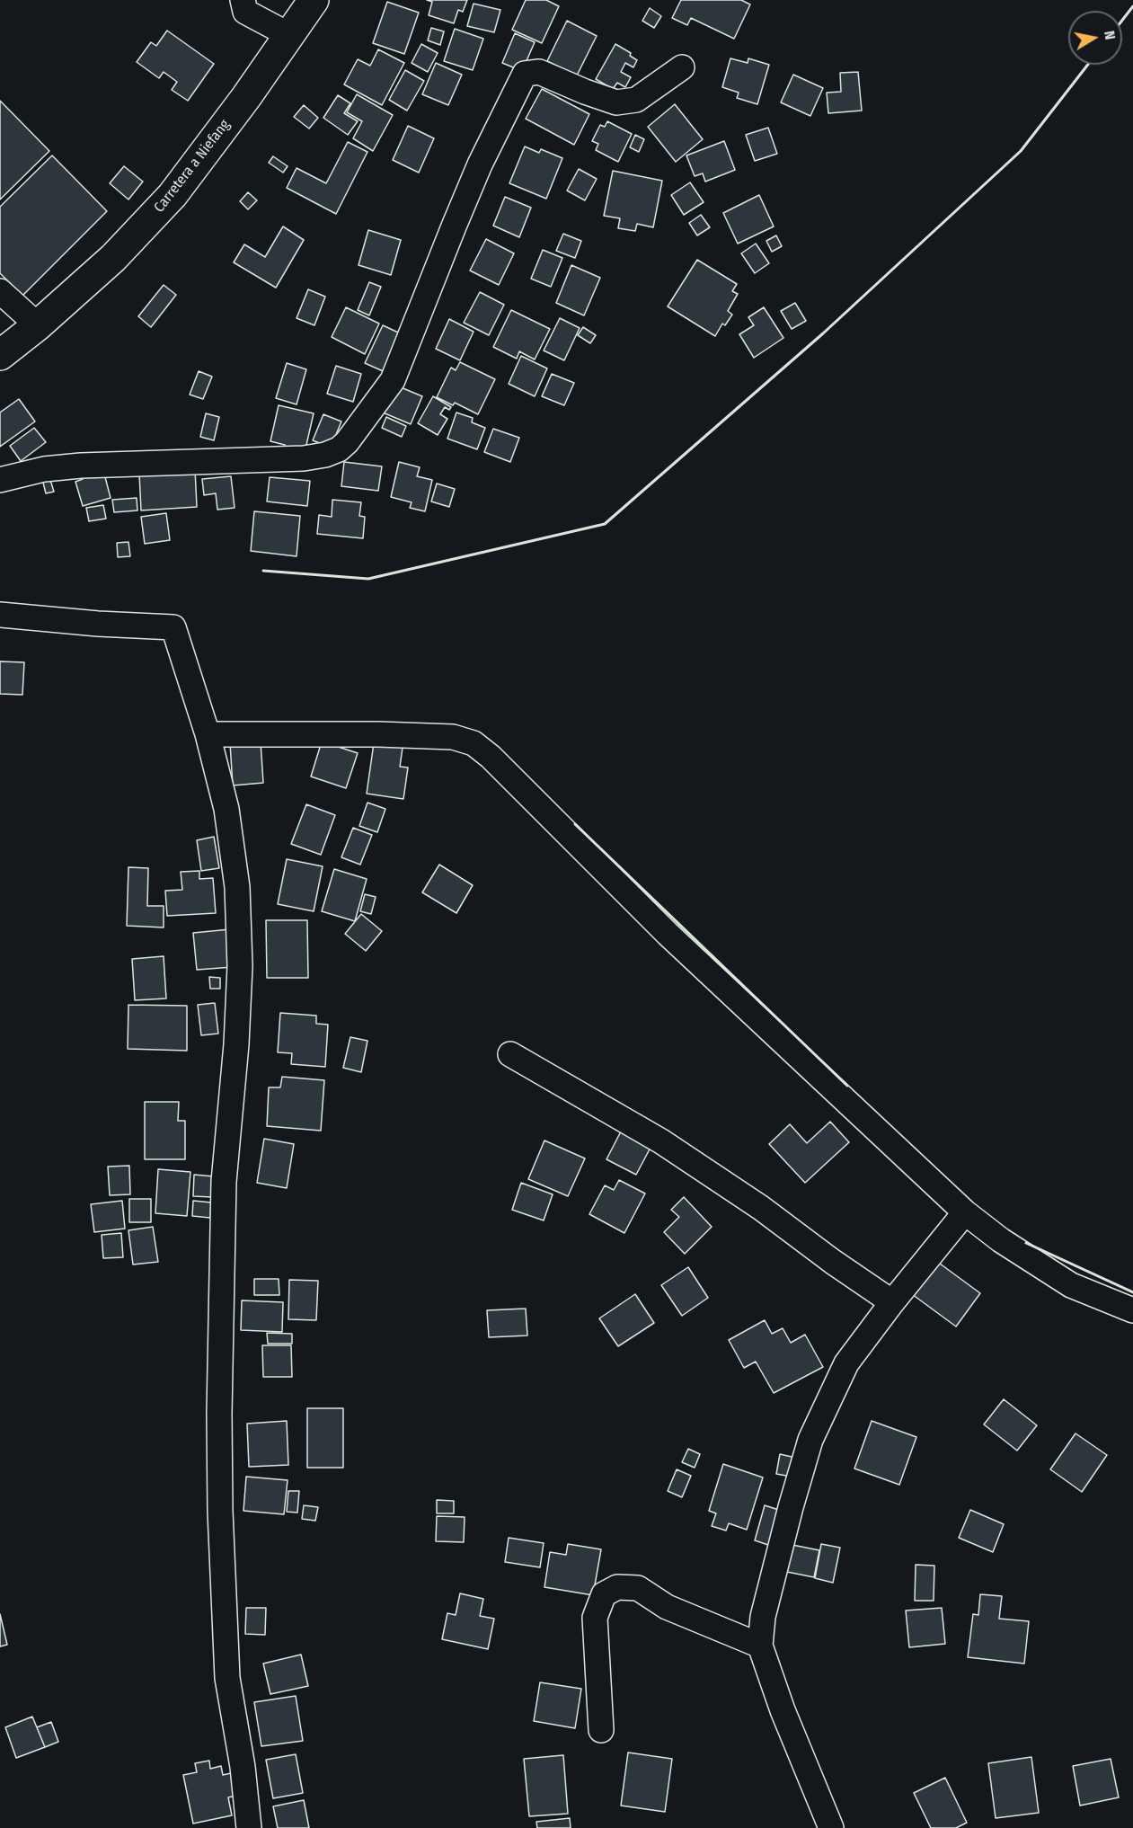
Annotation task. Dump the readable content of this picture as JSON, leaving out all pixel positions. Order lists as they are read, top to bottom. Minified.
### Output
{"streets":{"main road":["Carretera a Niefang"]},"north":"right"}
